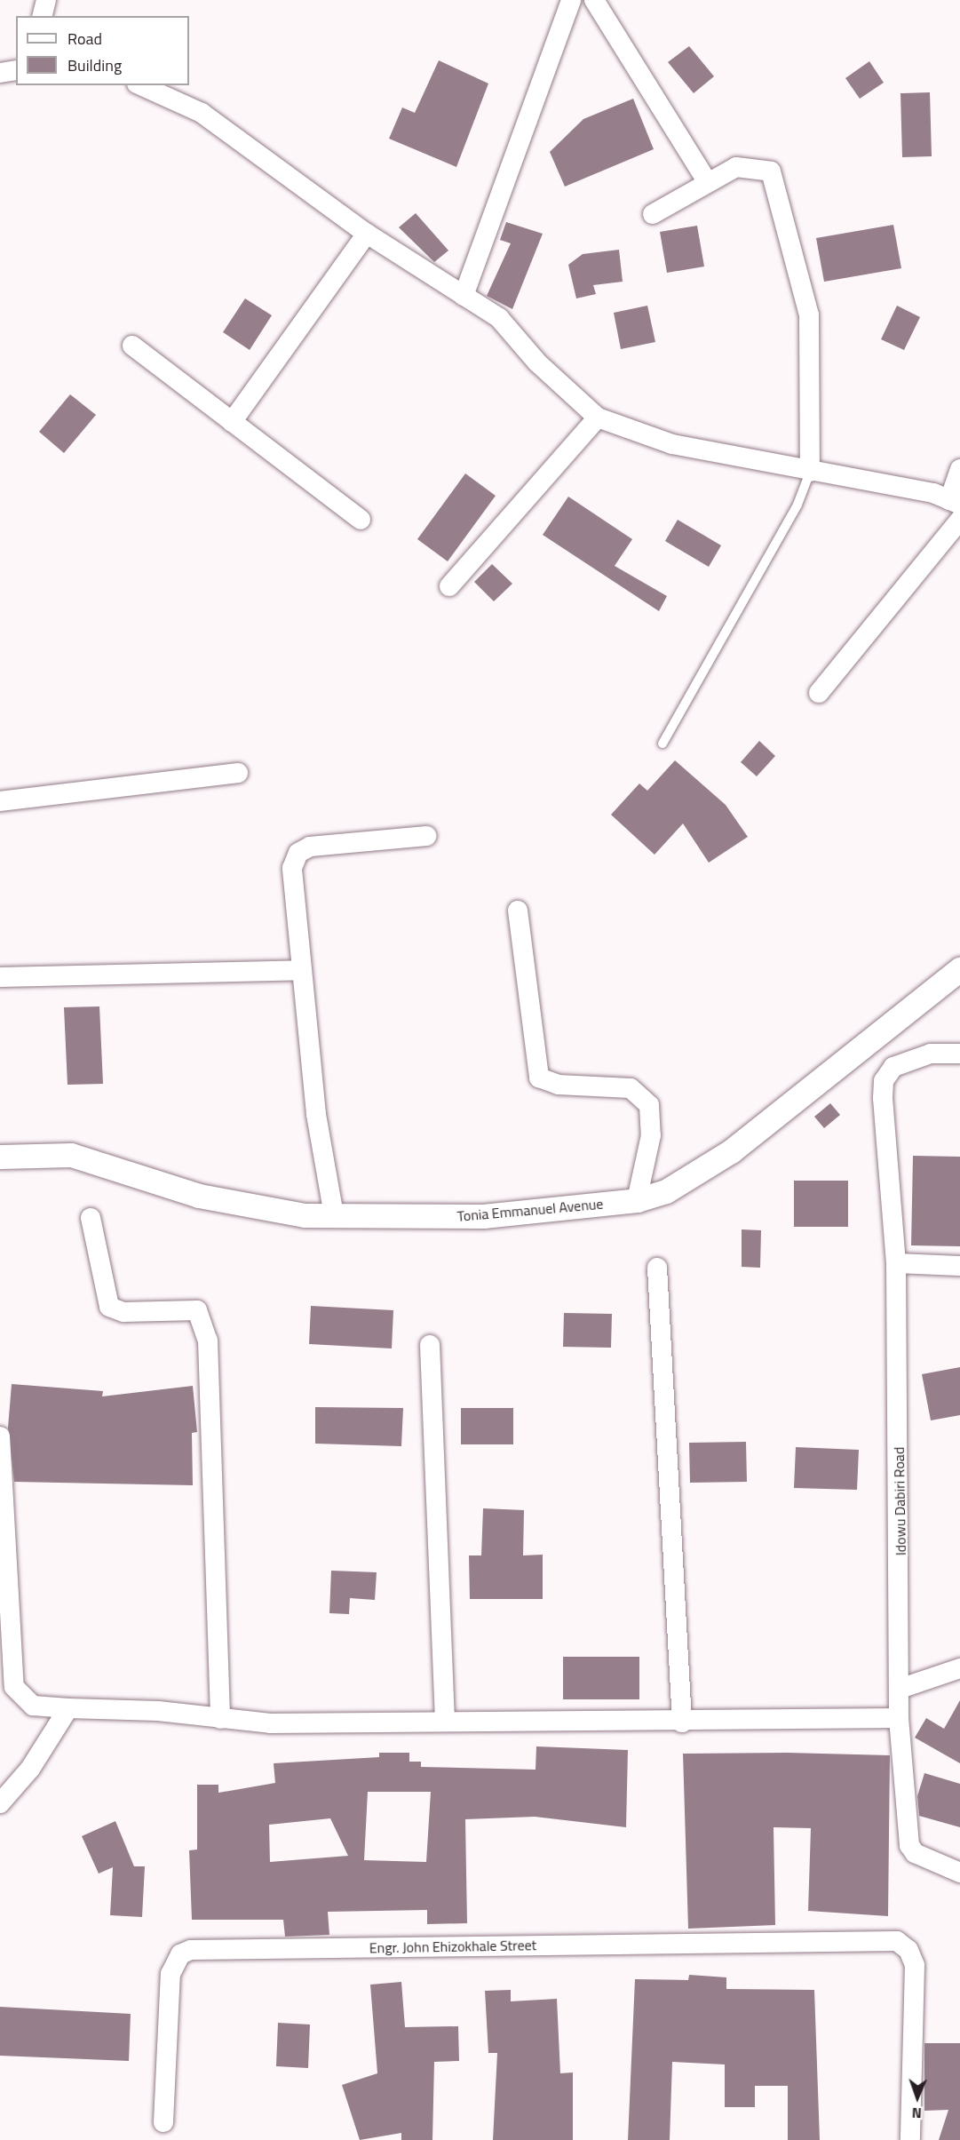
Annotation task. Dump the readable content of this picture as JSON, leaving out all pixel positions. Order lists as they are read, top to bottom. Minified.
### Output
{"streets":{"street":["Tonia Emmanuel Avenue","Idowu Dabiri Road","Engr. John Ehizokhale Street"]},"legend":["Road","Building"],"north":"bottom"}
